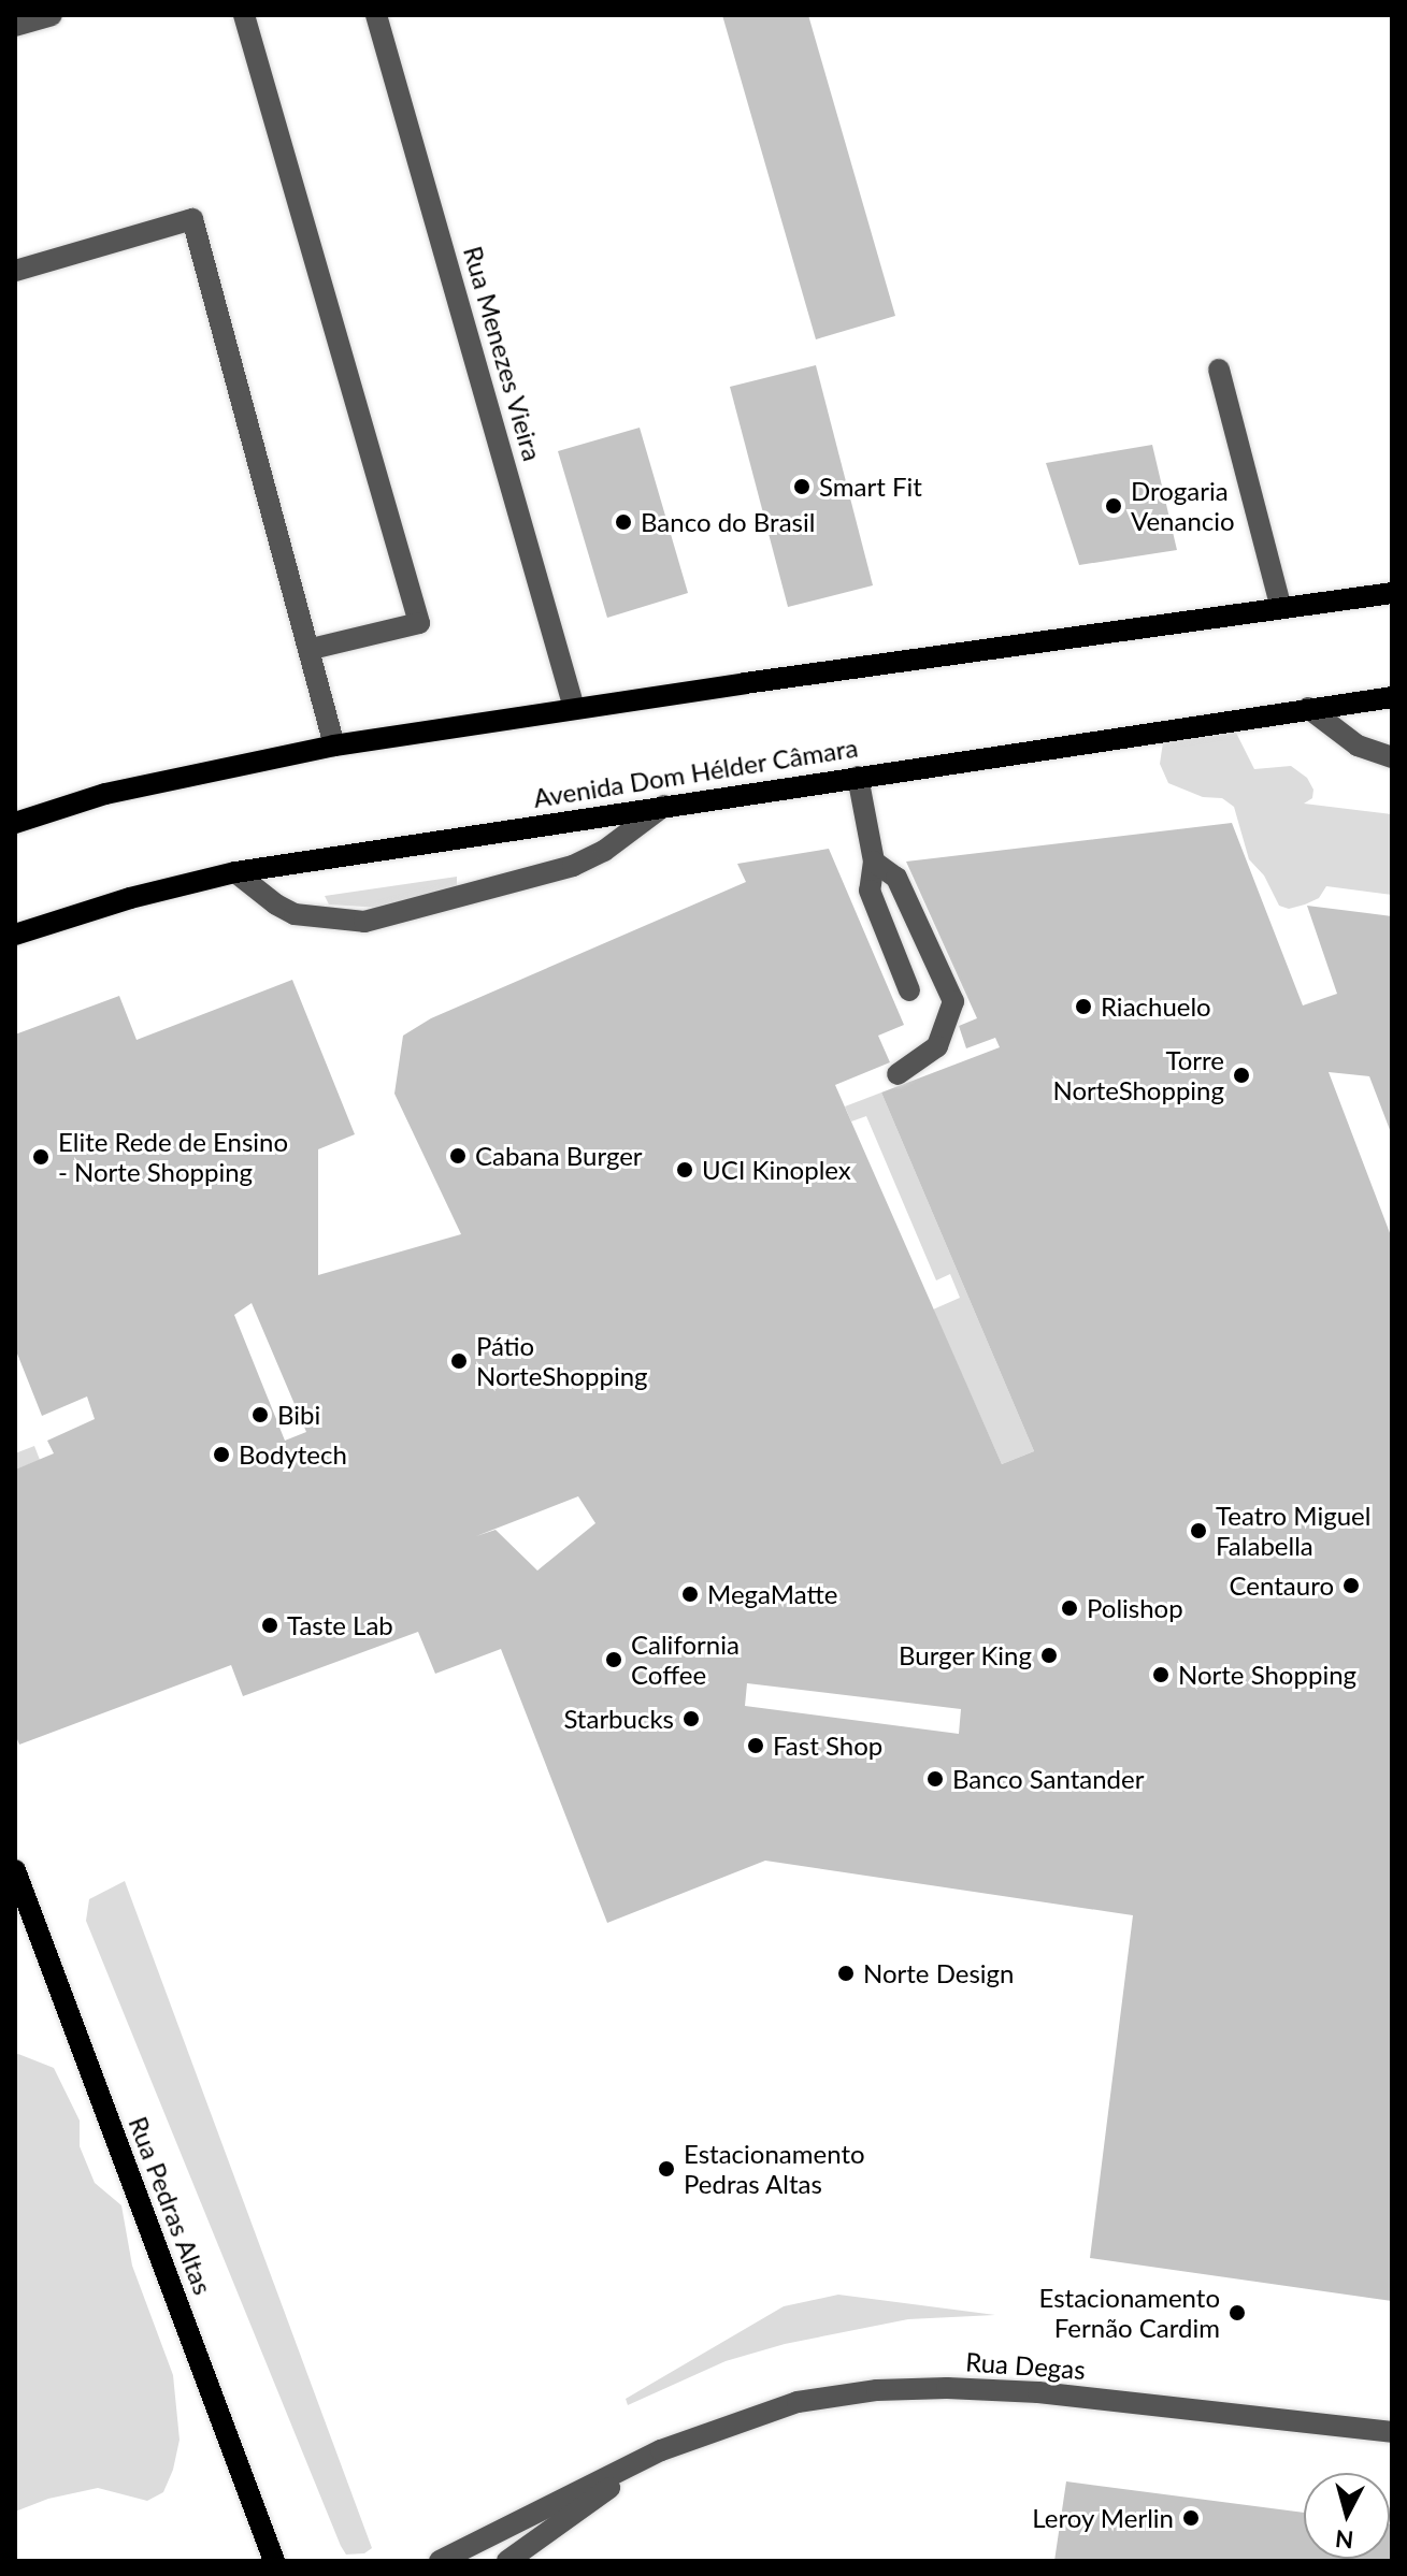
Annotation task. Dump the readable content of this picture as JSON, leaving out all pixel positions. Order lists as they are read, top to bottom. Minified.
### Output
{"streets":{"main road":["Avenida Dom Hélder Câmara","Rua Pedras Altas"],"street":["Rua Menezes Vieira","Rua Degas"]},"places":["Smart Fit","Drogaria Venancio","Banco do Brasil","Riachuelo","Torre NorteShopping","Cabana Burger","Elite Rede de Ensino - Norte Shopping","UCI Kinoplex","Pátio NorteShopping","Bibi","Bodytech","Teatro Miguel Falabella","Centauro","MegaMatte","Polishop","Taste Lab","Burger King","California Coffee","Norte Shopping","Starbucks","Fast Shop","Banco Santander","Norte Design","Estacionamento Pedras Altas","Estacionamento Fernão Cardim","Leroy Merlin"],"north":"bottom"}
